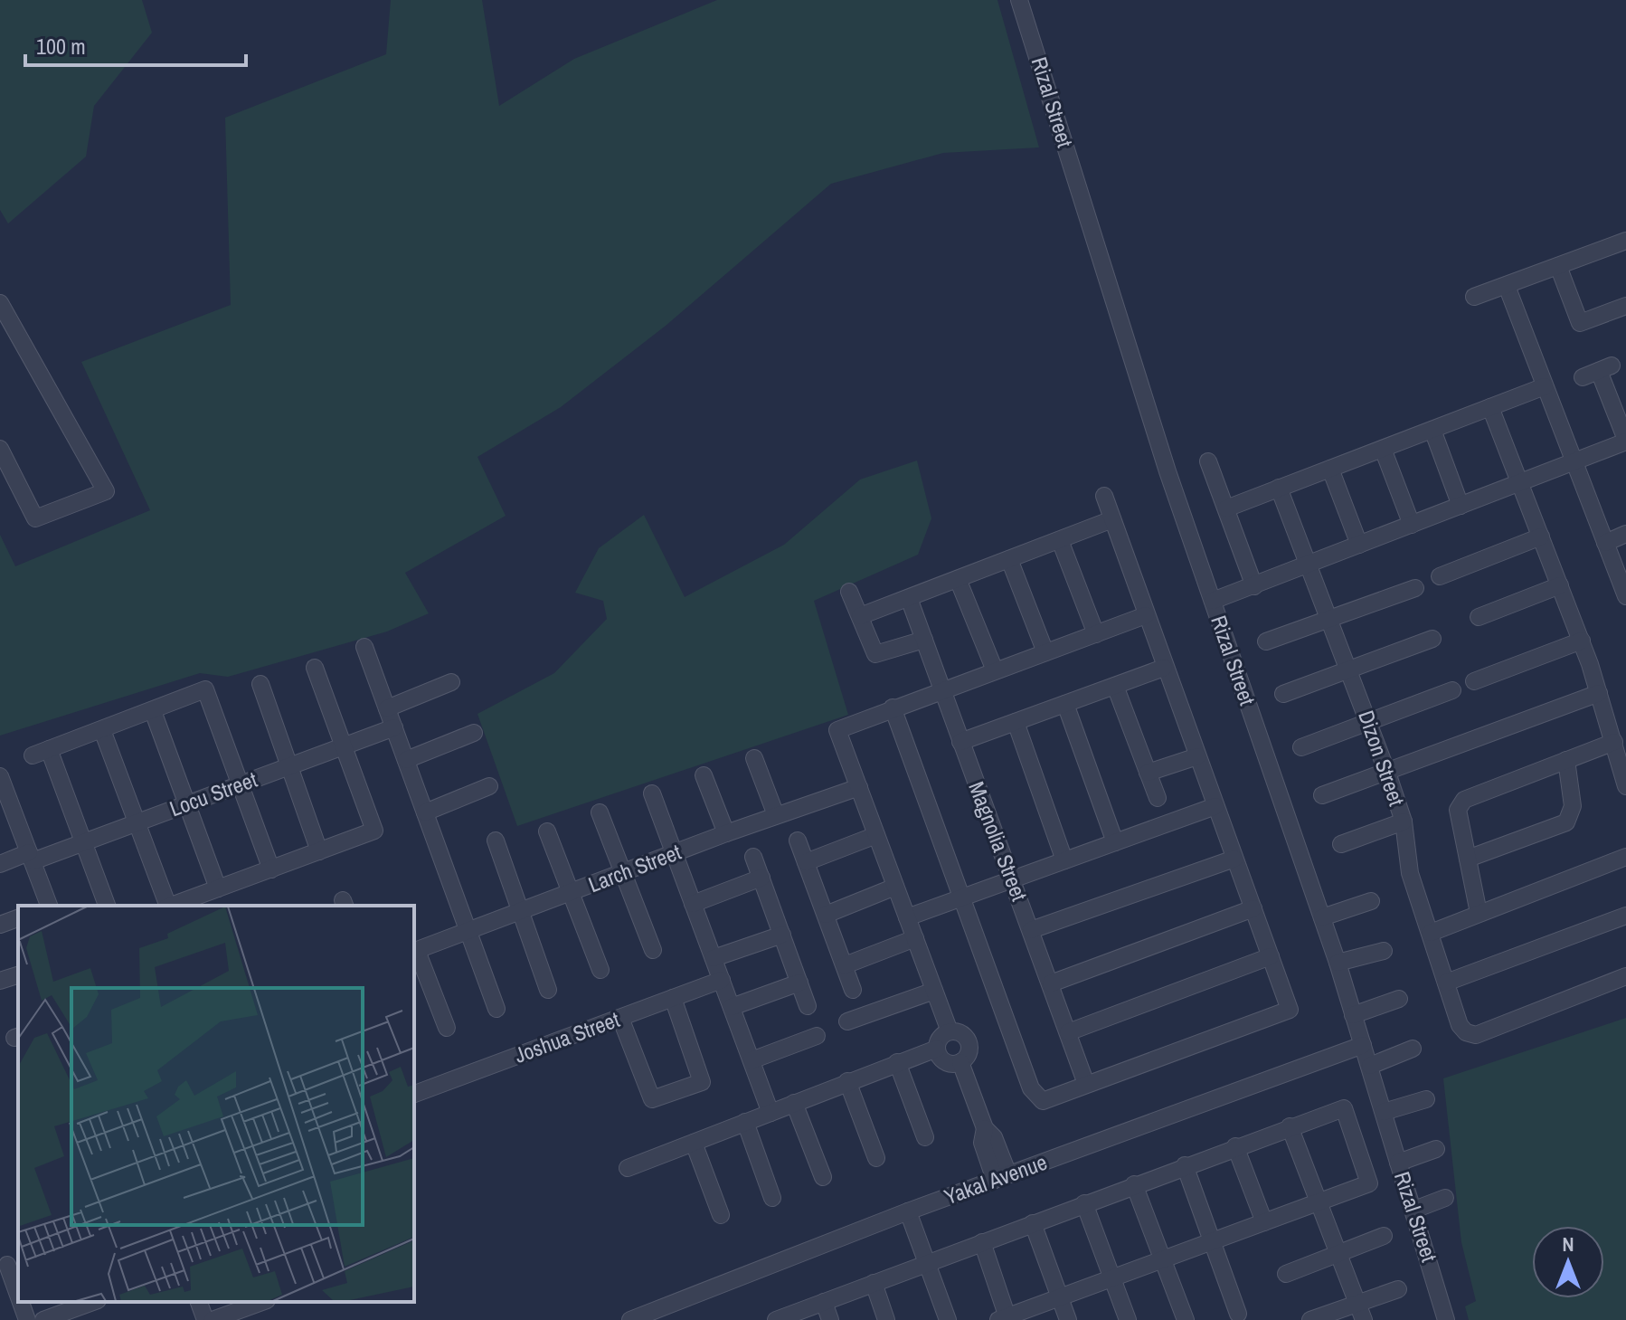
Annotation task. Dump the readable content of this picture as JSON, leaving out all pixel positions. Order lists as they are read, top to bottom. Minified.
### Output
{"streets":{"street":["Rizal Street","Dizon Street","Locu Street","Magnolia Street","Larch Street","Joshua Street","Yakal Avenue"]},"crossings":[["Rizal Street","Yakal Avenue"]],"scale_bar":"100 m","north":"top"}
